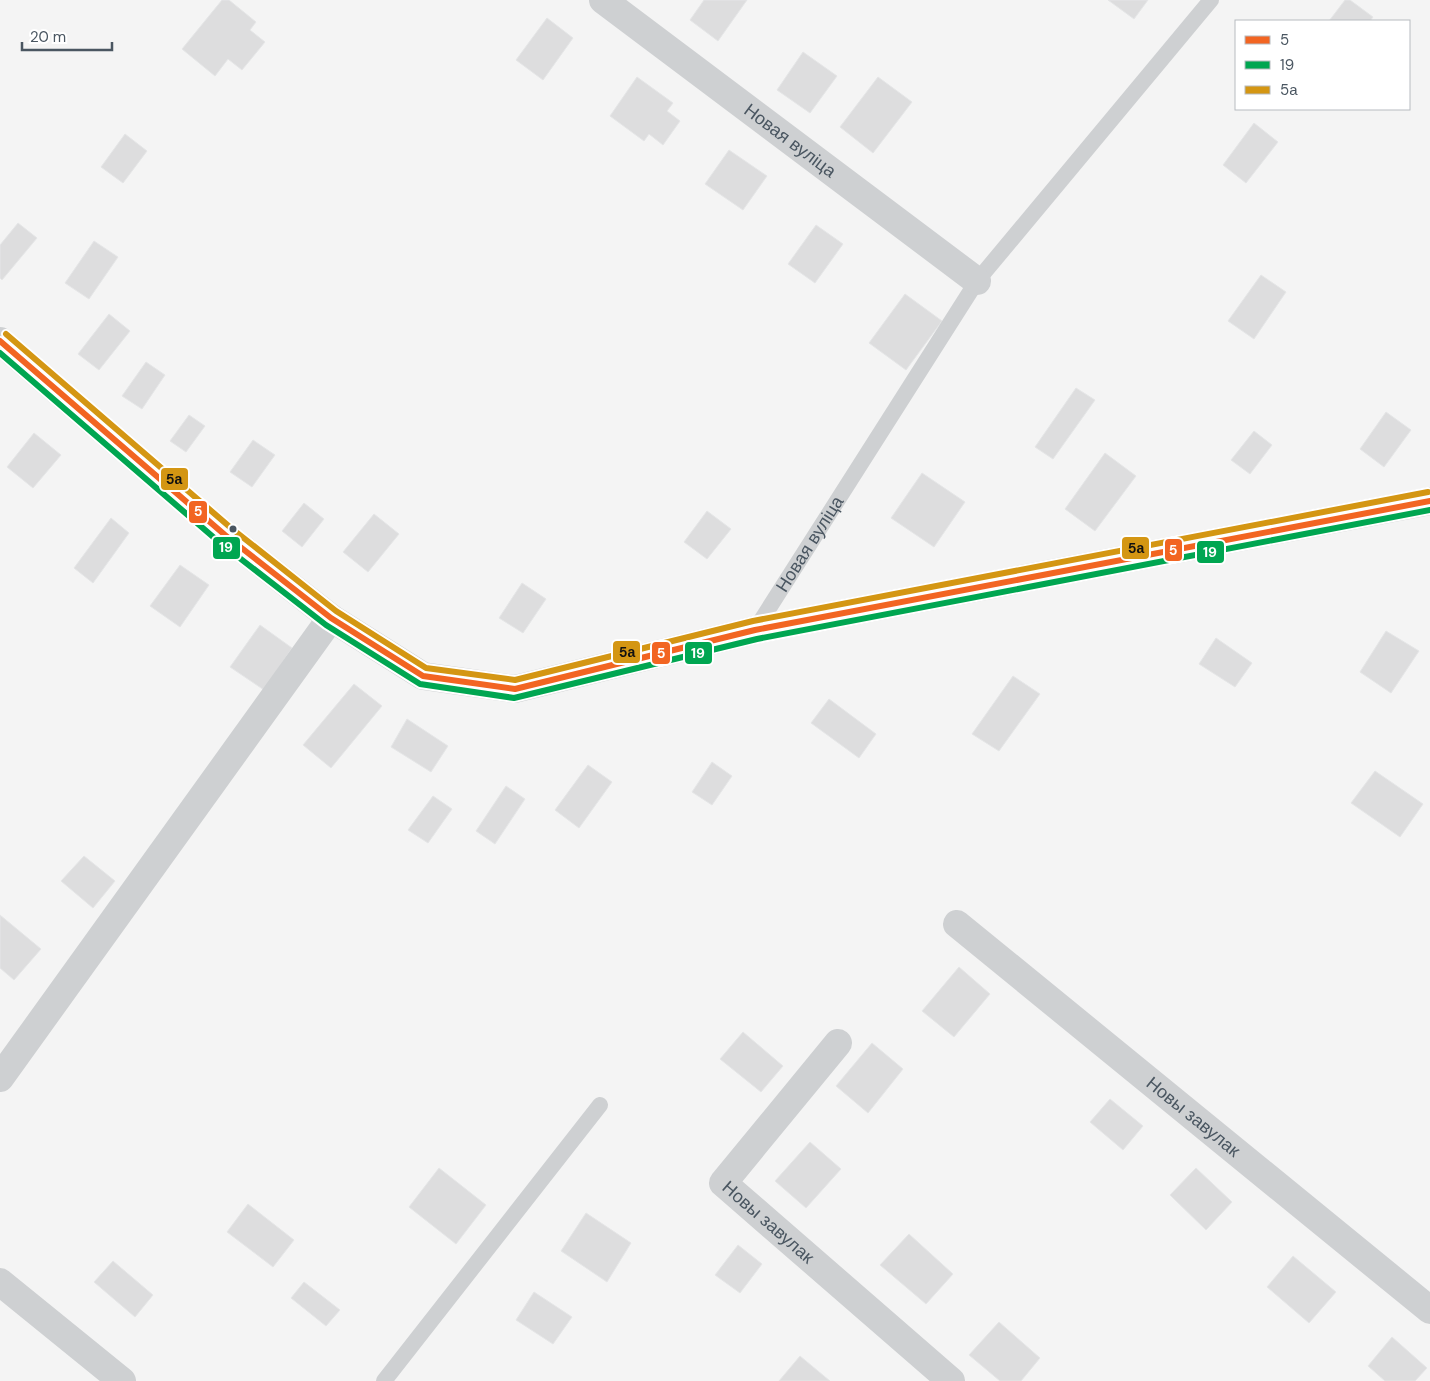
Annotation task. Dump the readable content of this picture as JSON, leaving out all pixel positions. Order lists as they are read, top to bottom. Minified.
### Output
{"streets":{"street":["Новая вуліца","Новы завулак"]},"lines":["transit line 5а","transit line 5","transit line 19"],"legend":["5","19","5а"],"scale_bar":"20 m"}
